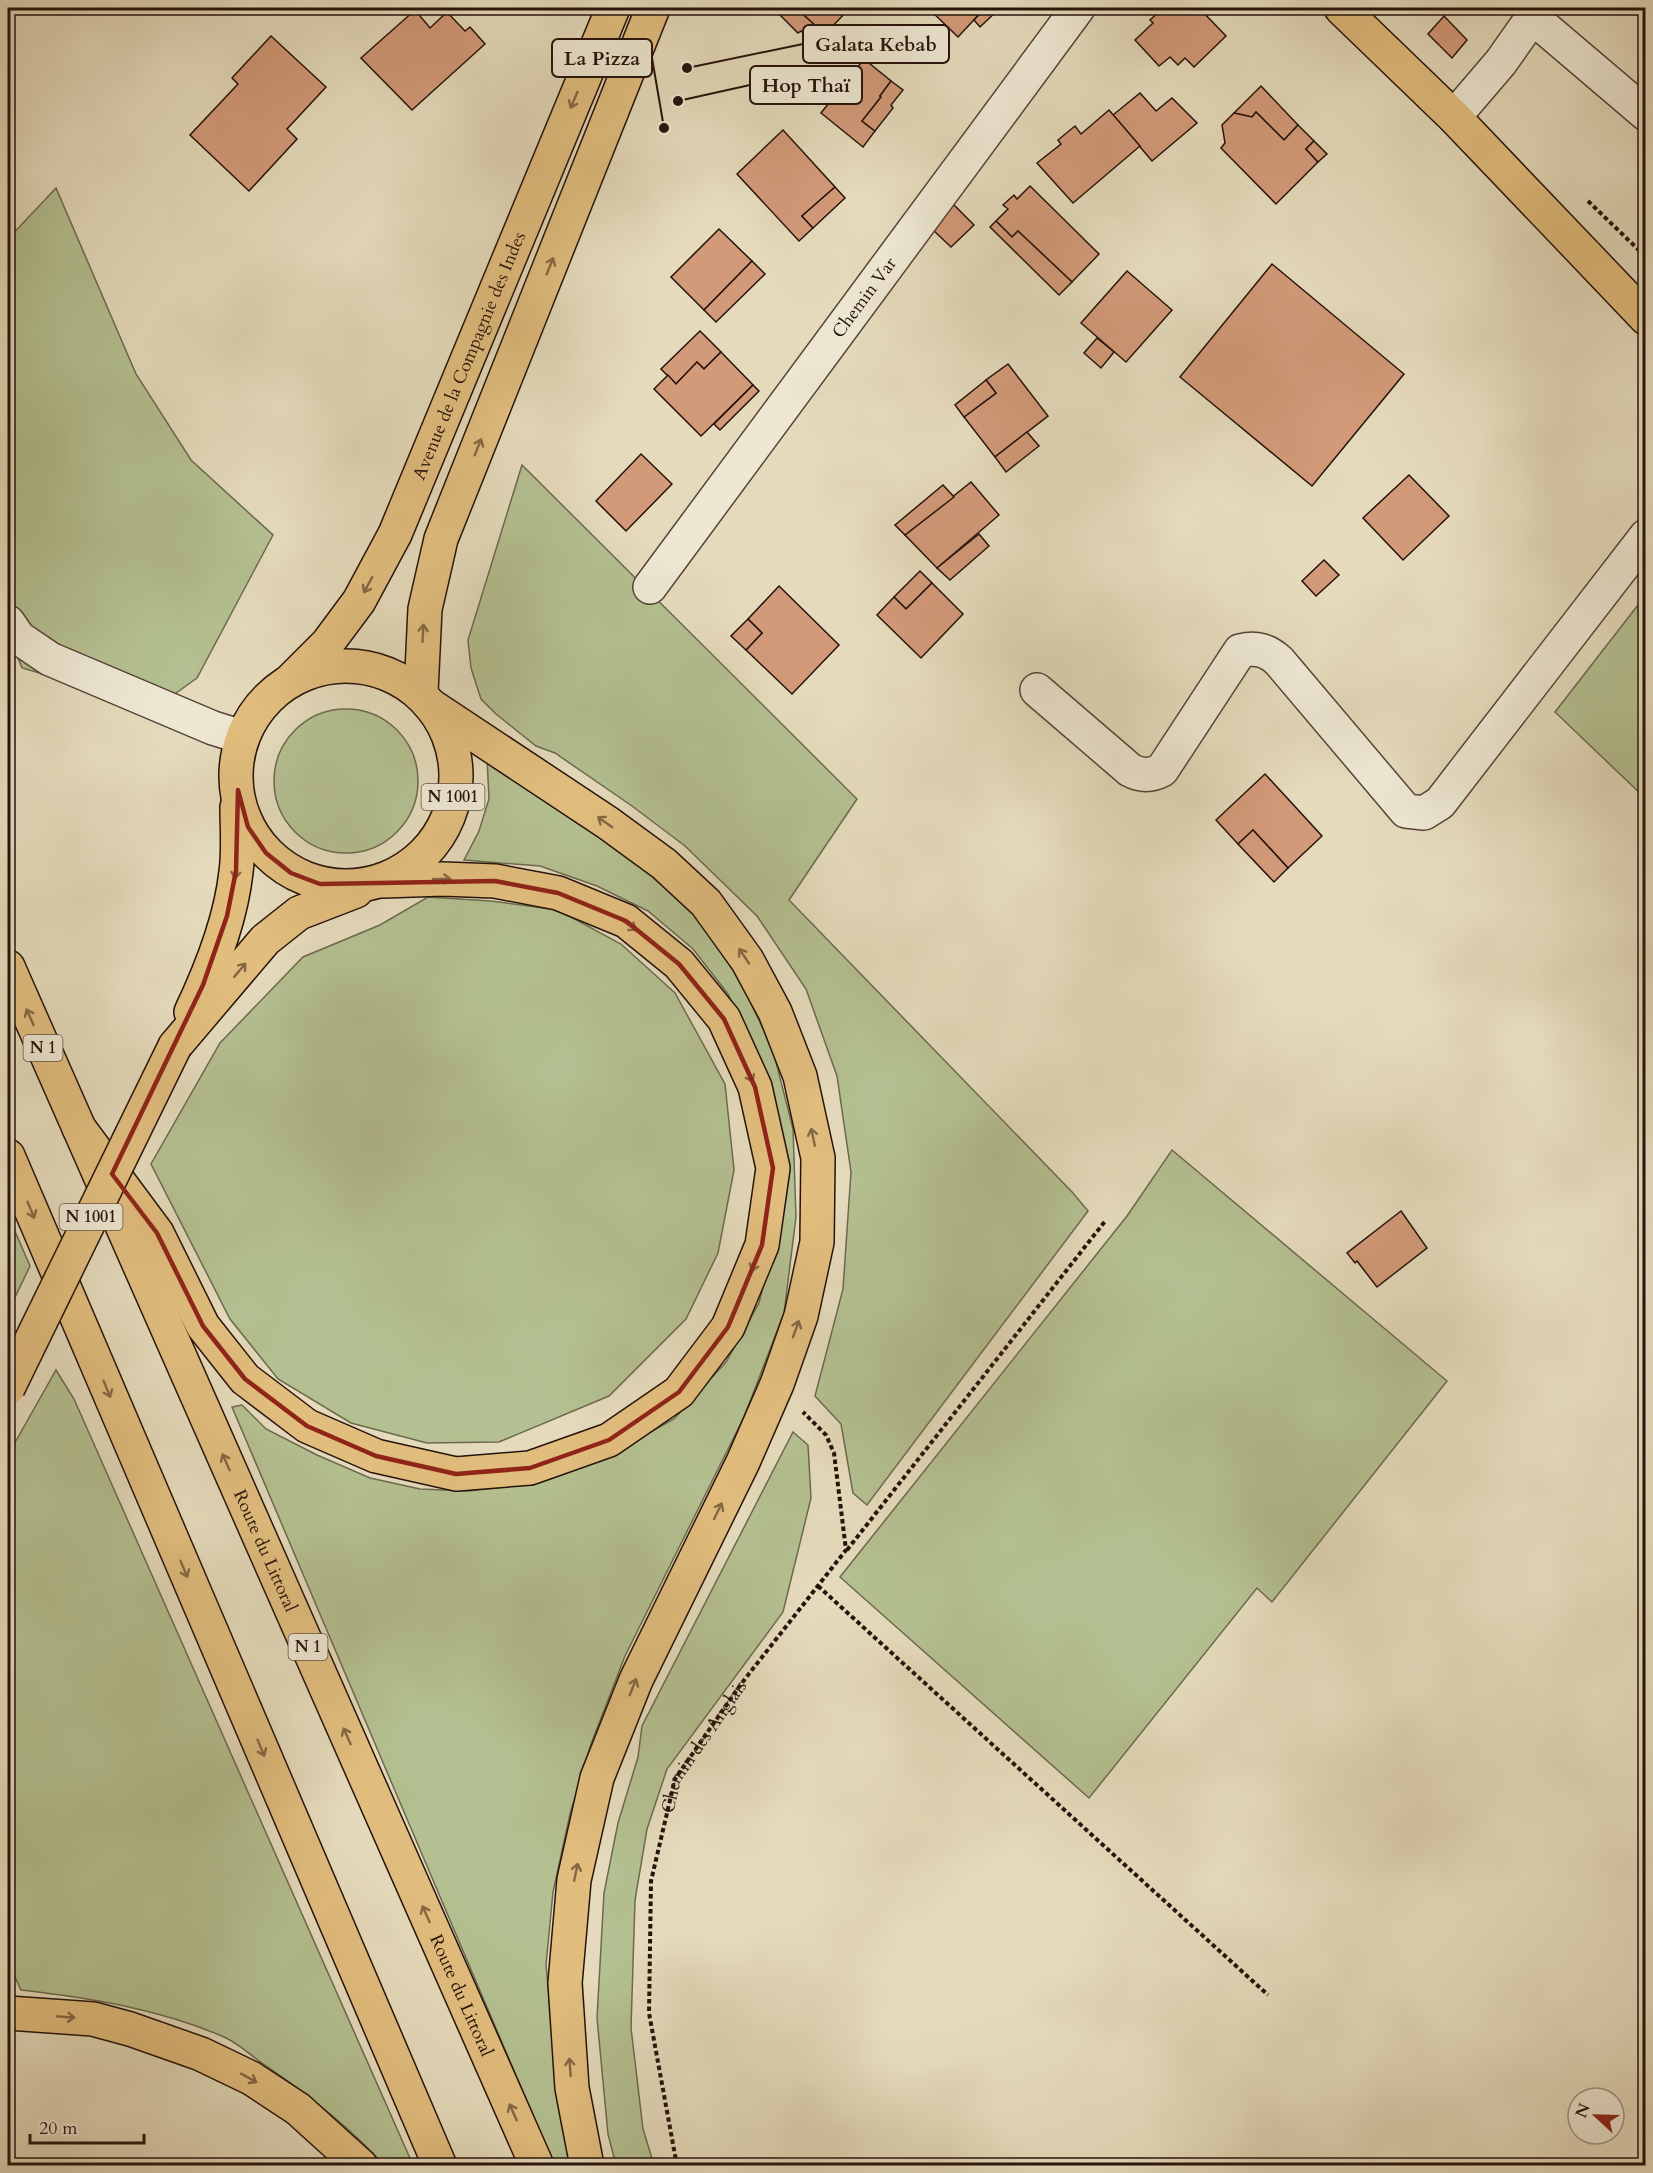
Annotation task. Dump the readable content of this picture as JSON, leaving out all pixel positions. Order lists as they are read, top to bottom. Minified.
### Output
{"streets":{"main road":["Avenue de la Compagnie des Indes","N 1001","N 1","Route du Littoral"],"street":["Chemin Var"],"path":["Chemin des Anglais"]},"crossings":[["Avenue de la Compagnie des Indes","N 1001"]],"places":["Galata Kebab","Hop Thaï","La Pizza"],"scale_bar":"20 m","north":"left"}
